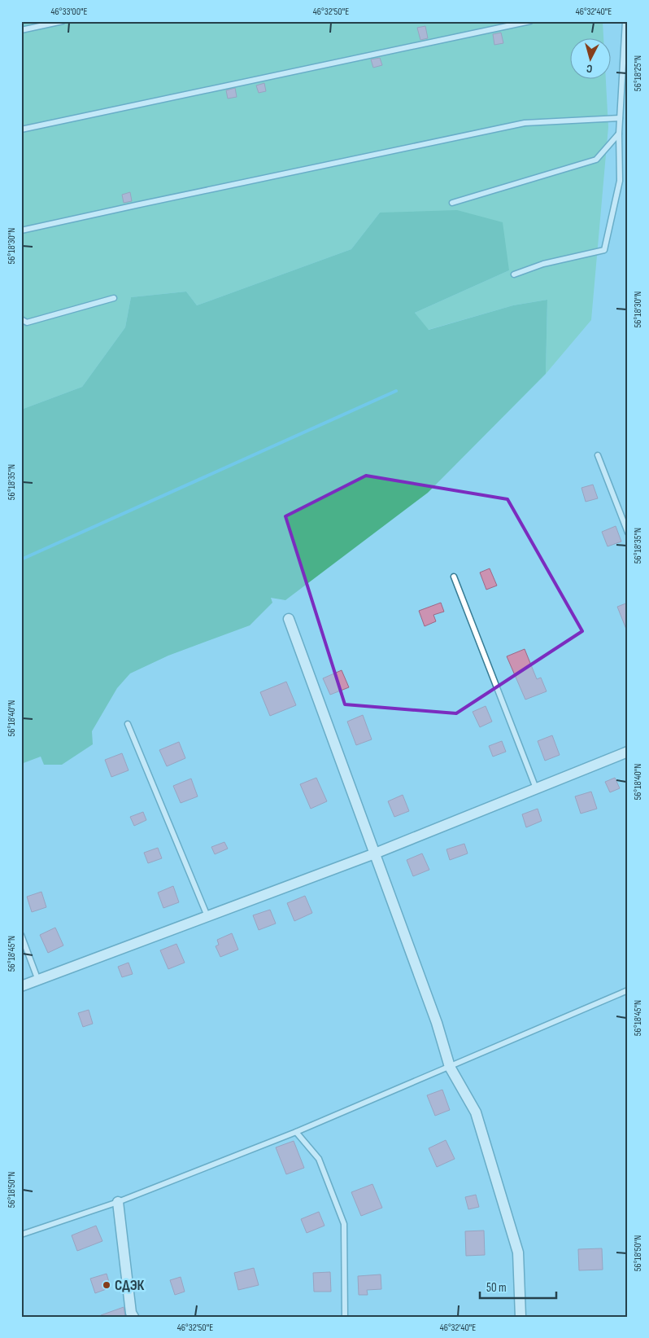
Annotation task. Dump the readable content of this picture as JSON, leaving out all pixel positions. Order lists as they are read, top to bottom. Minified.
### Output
{"places":["СДЭК"],"scale_bar":"50 m","north":"bottom","coordinates":["46°33'00\"E","46°32'50\"E","46°32'40\"E","56°18'25\"N","56°18'30\"N","56°18'35\"N","56°18'40\"N","56°18'45\"N","56°18'50\"N"]}
